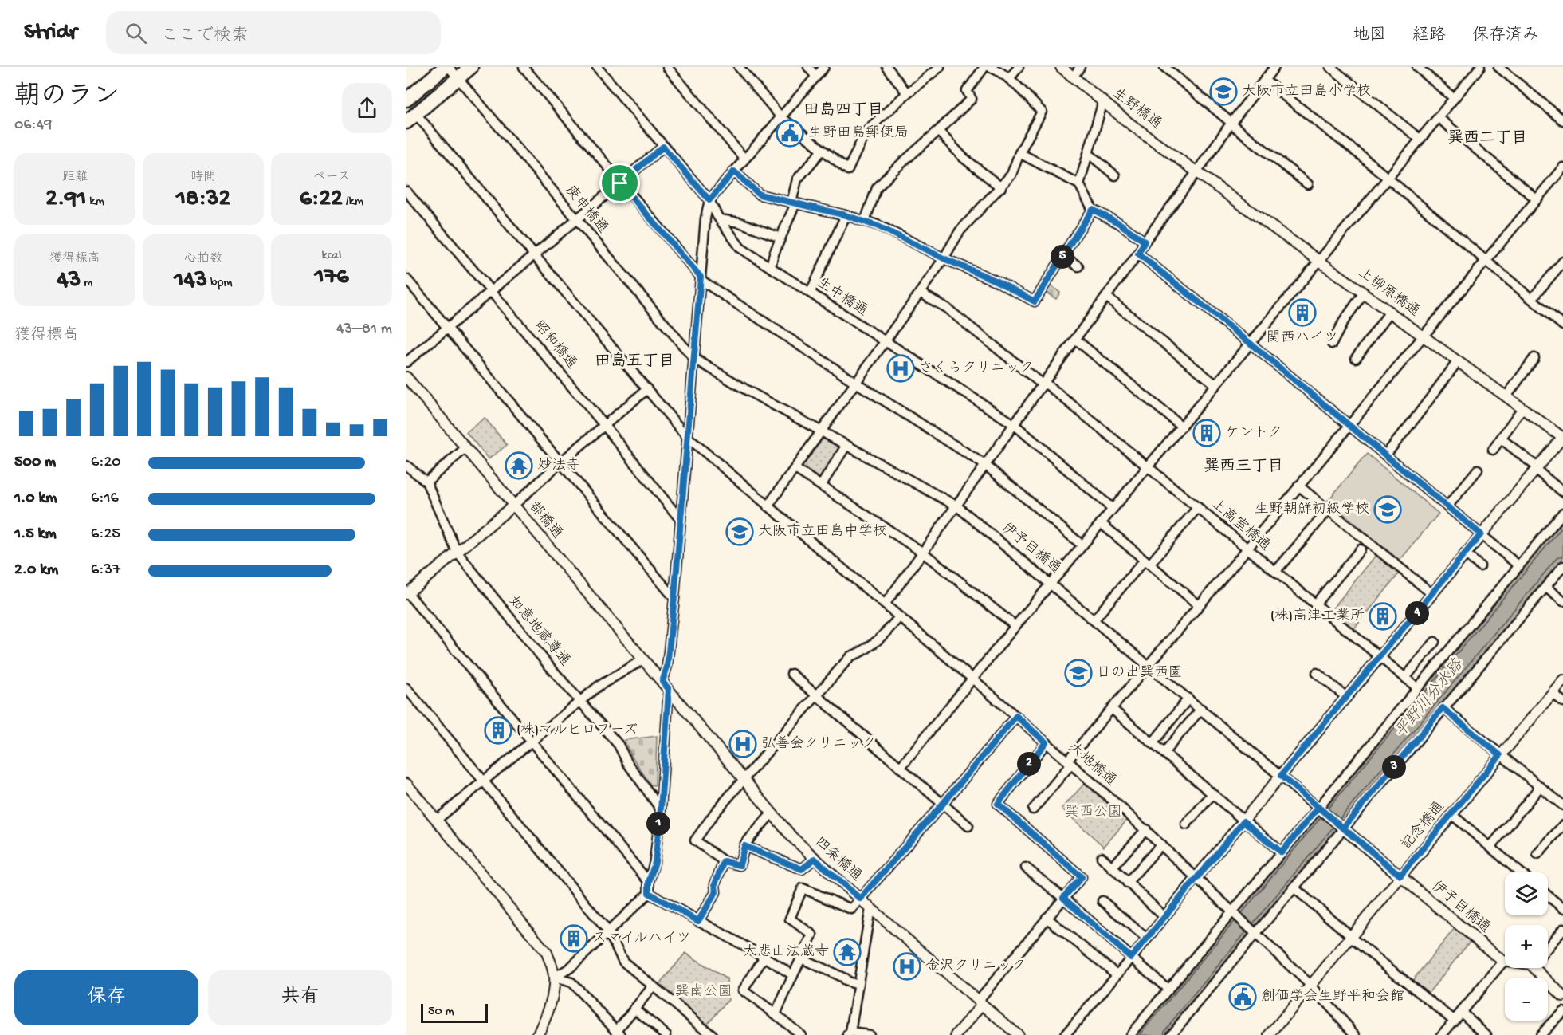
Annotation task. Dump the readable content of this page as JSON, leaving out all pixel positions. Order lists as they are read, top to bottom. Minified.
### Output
{"streets":{"street":["生野橋通","庚申橋通","上柳原橋通","生中橋通","昭和橋通","都橋通","上高室橋通","伊予目橋通","如意地蔵尊通","大地橋通","記念橋通","四条橋通"]},"crossings":[["生野橋通","上柳原橋通"],["庚申橋通","伊予目橋通"],["都橋通","四条橋通"],["伊予目橋通","記念橋通"]],"districts":["田島四丁目","巽西二丁目","田島五丁目","巽西三丁目"],"water":["平野川分水路"],"parks":["巽西公園","巽南公園"],"places":{"school or university":["大阪市立田島小学校","生野朝鮮初級学校","大阪市立田島中学校","日の出巽西園"],"public building":["生野田島郵便局","創価学会生野平和会館"],"building":["関西ハイツ","ケントク","(株)高津工業所","(株)マルヒロフーズ","スマイルハイツ"],"hospital":["さくらクリニック","弘善会クリニック","金沢クリニック"],"temple":["妙法寺","大悲山法蔵寺"]},"scale_bar":"50 m","page":{"header":"Stridr","search":"ここで検索","nav":["地図","経路","保存済み"],"heading":["朝のラン","06:49"],"stats":[["距離","2.91 km"],["時間","18:32"],["ペース","6:22 /km"],["獲得標高","43 m"],["心拍数","143 bpm"],["kcal","176"]],"pins":["5","4","2","3","1"],"chart":["獲得標高","43–81 m"],"list":[{"name":"500 m","note":"6:20"},{"name":"1.0 km","note":"6:16"},{"name":"1.5 km","note":"6:25"},{"name":"2.0 km","note":"6:37"}],"map_buttons":["+","−"],"buttons":["保存","共有"],"scale":"50 m"}}
